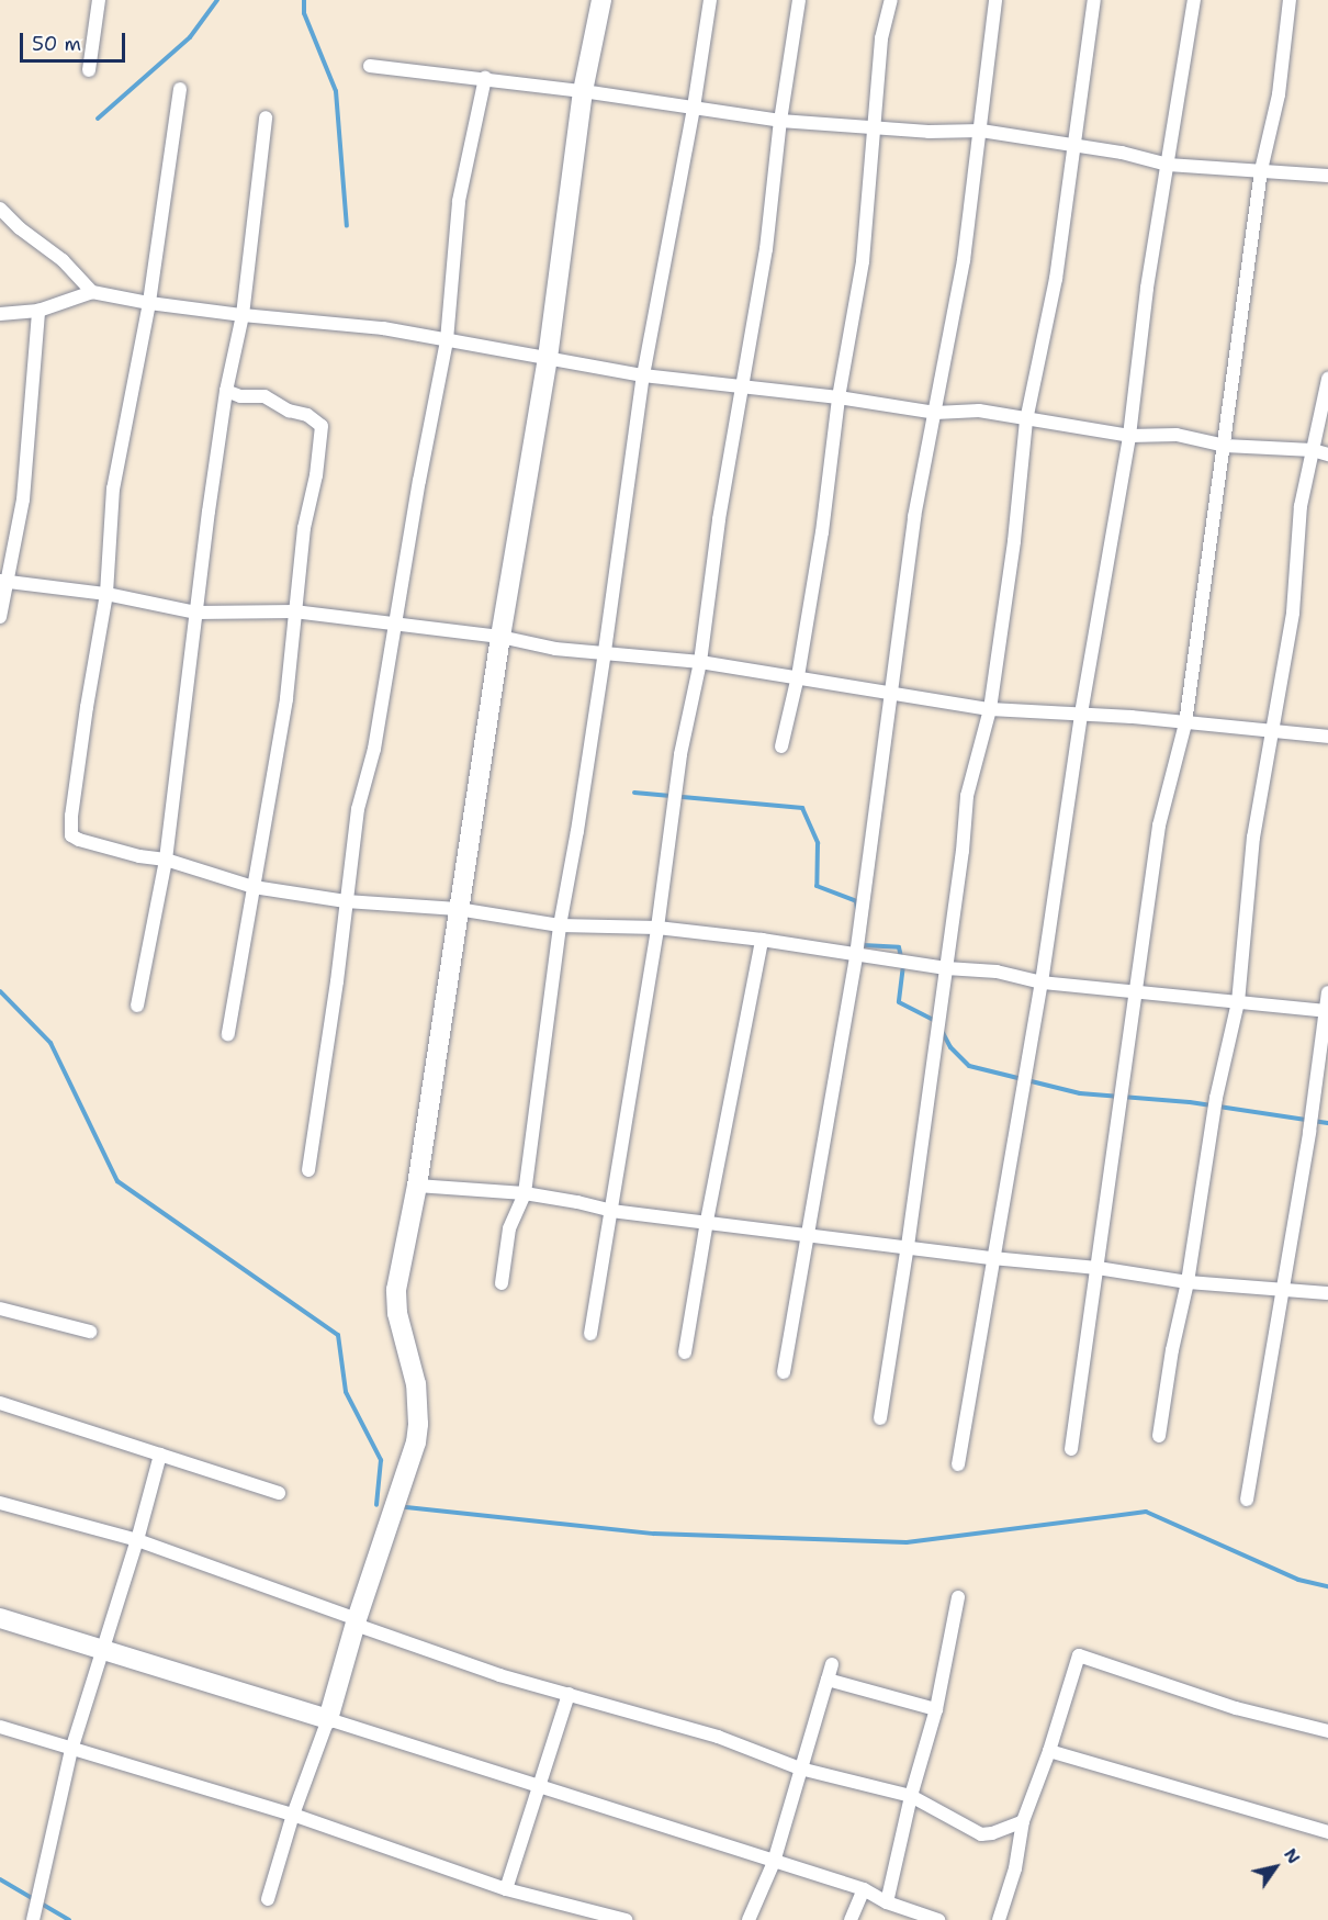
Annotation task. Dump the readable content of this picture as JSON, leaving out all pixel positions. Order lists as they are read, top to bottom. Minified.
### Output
{"scale_bar":"50 m","north":"top right"}
